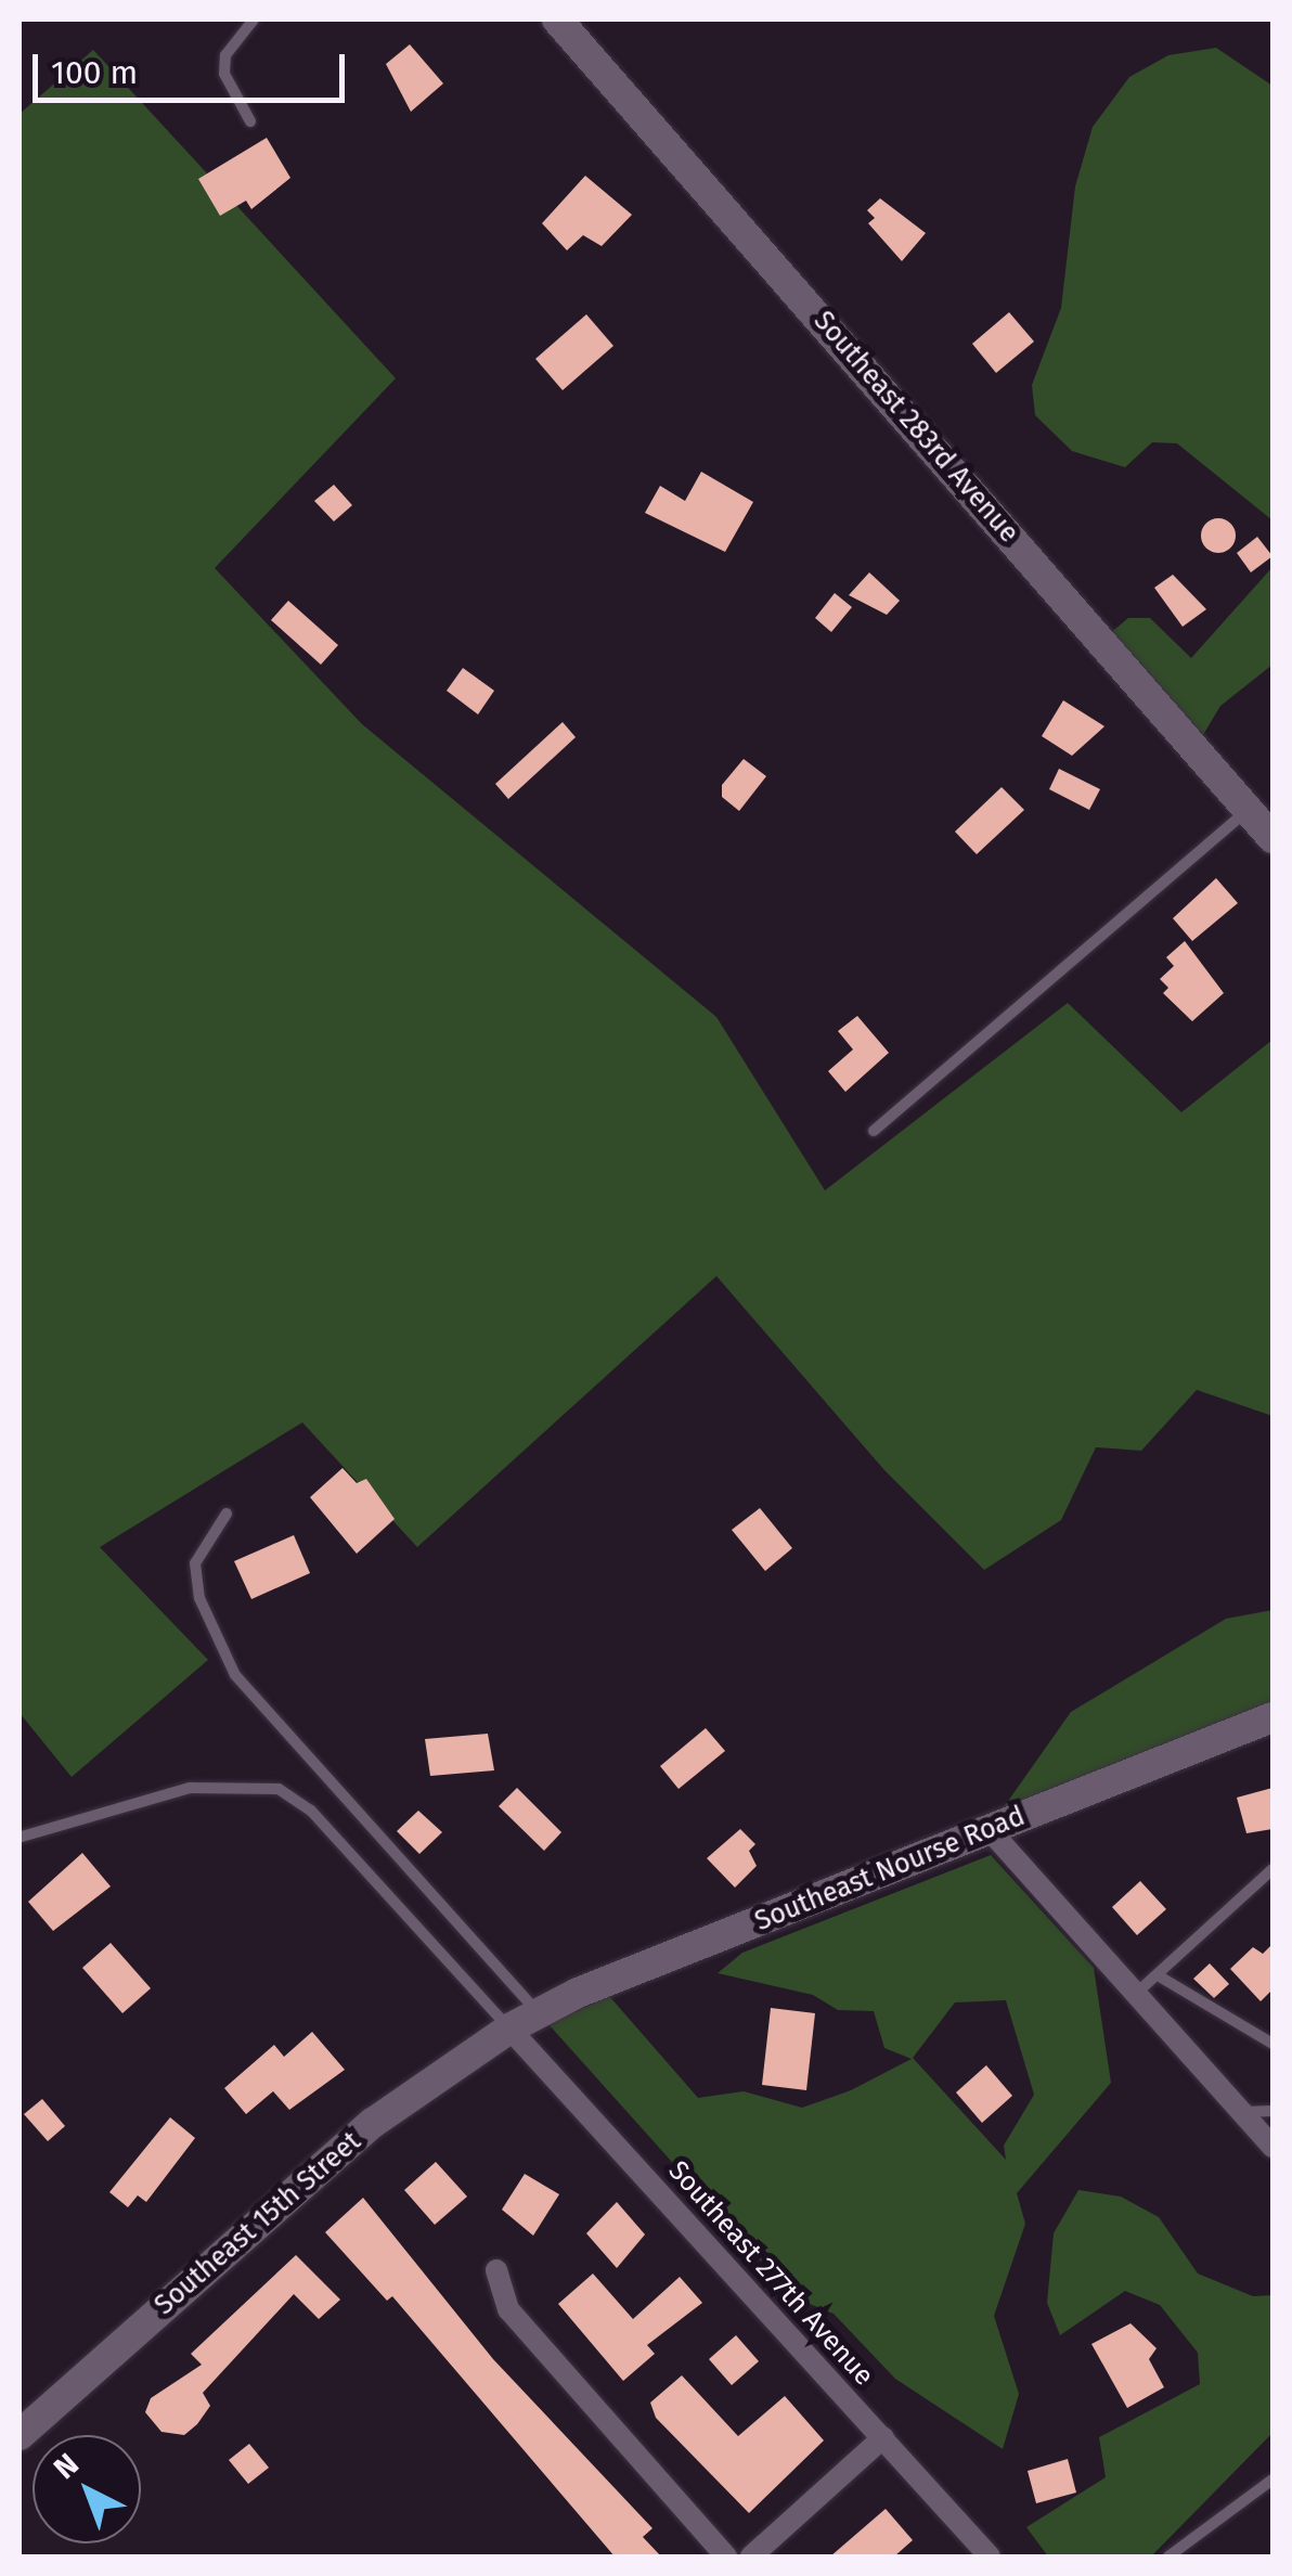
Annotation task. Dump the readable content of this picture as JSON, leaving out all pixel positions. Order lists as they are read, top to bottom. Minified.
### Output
{"streets":{"street":["Southeast 283rd Avenue","Southeast Nourse Road","Southeast 15th Street","Southeast 277th Avenue"]},"crossings":[["Southeast Nourse Road","Southeast 15th Street"],["Southeast Nourse Road","Southeast 277th Avenue"],["Southeast 15th Street","Southeast 277th Avenue"]],"scale_bar":"100 m","north":"top left"}
